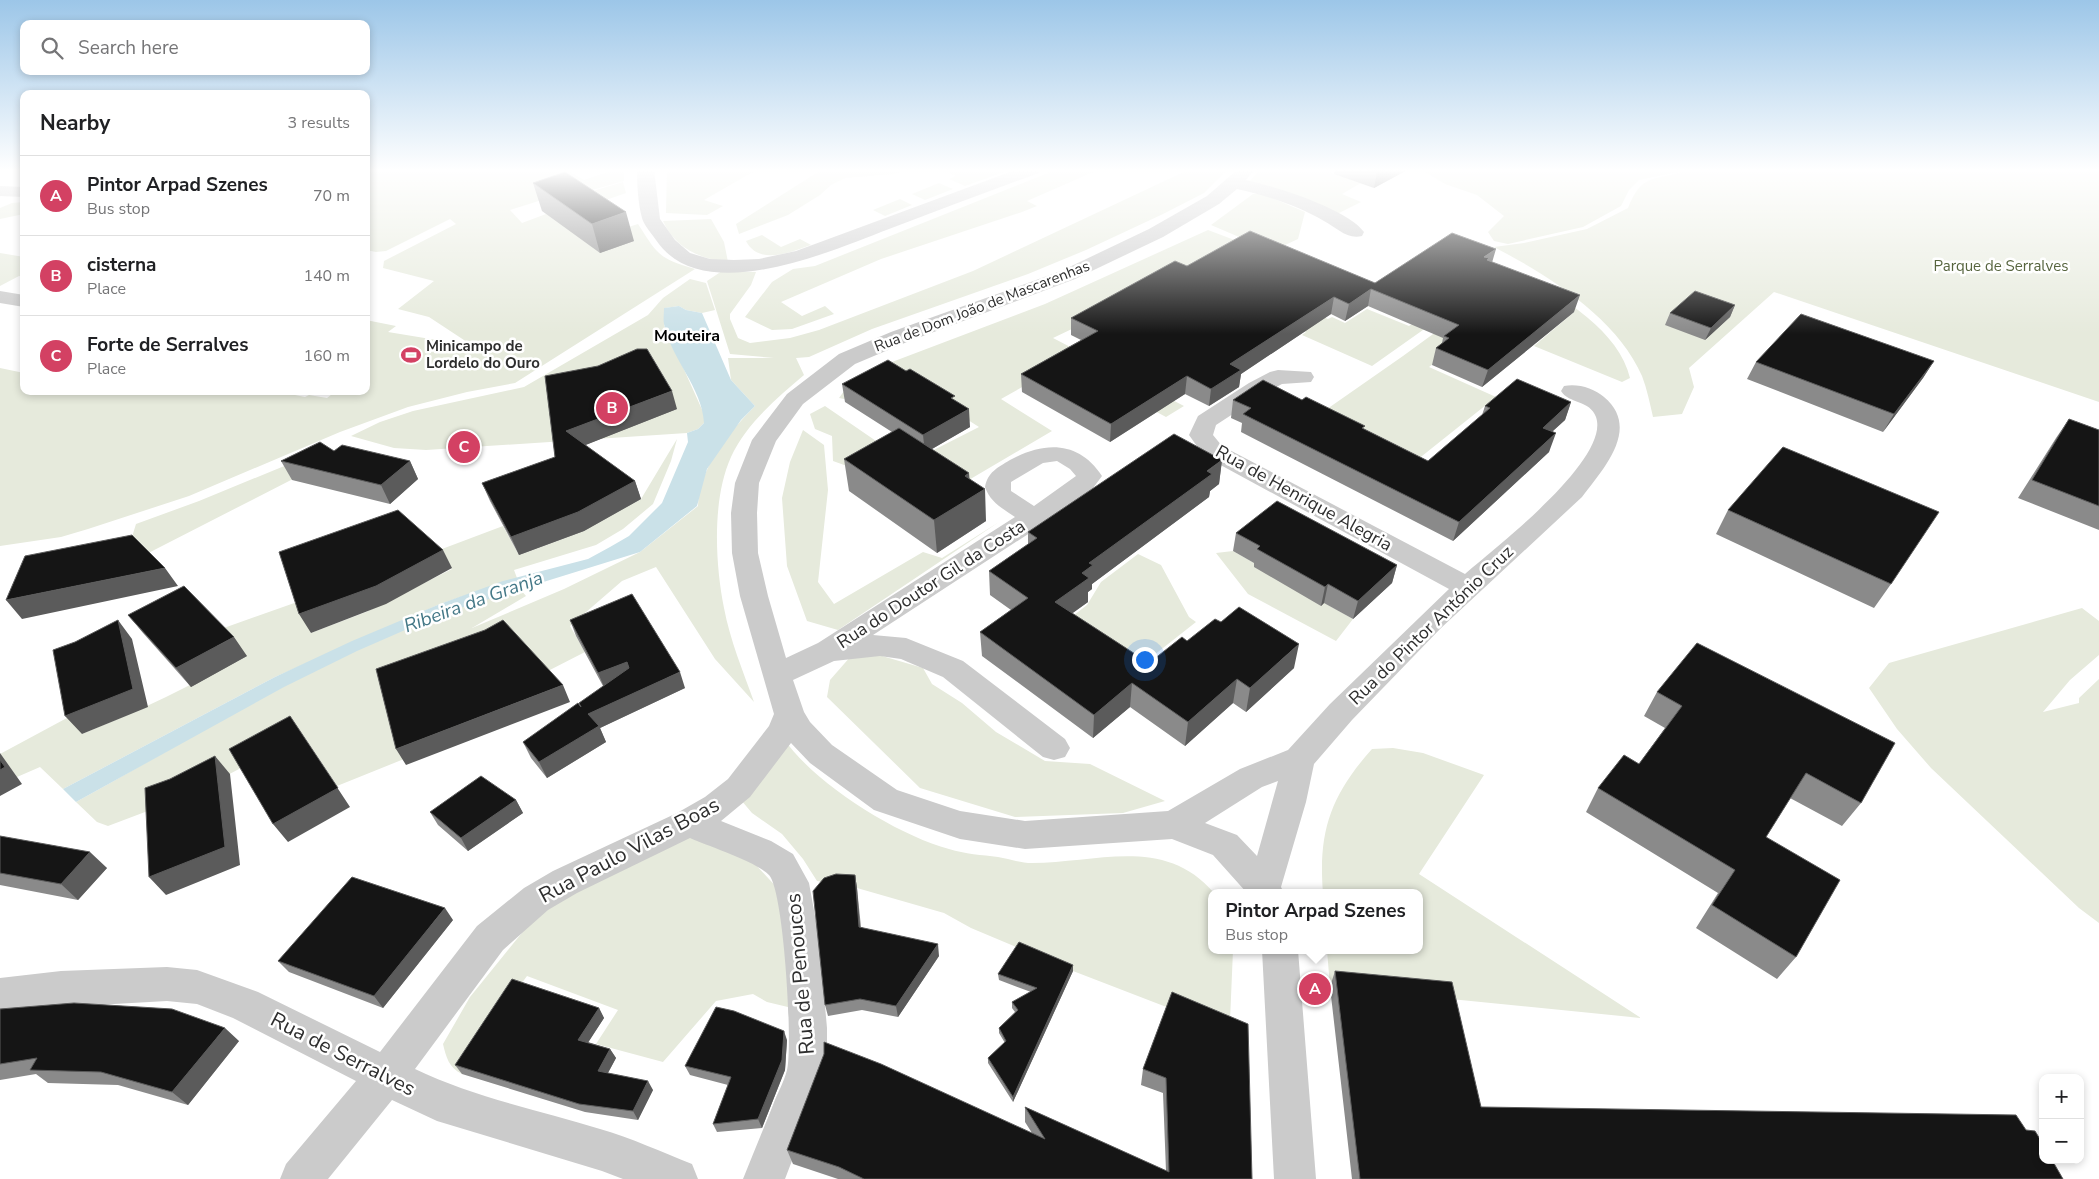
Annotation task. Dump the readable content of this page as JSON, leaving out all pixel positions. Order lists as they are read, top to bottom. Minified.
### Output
{"streets":{"street":["Rua de Dom João de Mascarenhas","Rua de Henrique Alegria","Rua do Doutor Gil da Costa","Rua do Pintor António Cruz","Rua Paulo Vilas Boas","Rua de Penoucos","Rua de Serralves"]},"crossings":[["Rua de Dom João de Mascarenhas","Rua Paulo Vilas Boas"],["Rua de Henrique Alegria","Rua do Pintor António Cruz"],["Rua Paulo Vilas Boas","Rua de Penoucos"],["Rua Paulo Vilas Boas","Rua de Serralves"]],"districts":["Mouteira"],"water":["Ribeira da Granja"],"parks":["Parque de Serralves"],"places":{"sports":["Minicampo de Lordelo do Ouro"]},"page":{"search":"Search here","heading":["Nearby","3 results"],"list":[{"mark":"A","name":"Pintor Arpad Szenes","note":"Bus stop","value":"70 m"},{"mark":"B","name":"cisterna","note":"Place","value":"140 m"},{"mark":"C","name":"Forte de Serralves","note":"Place","value":"160 m"}],"pins":["B","C","A"],"popup":["Pintor Arpad Szenes","Bus stop"],"map_buttons":["+","−"]}}
